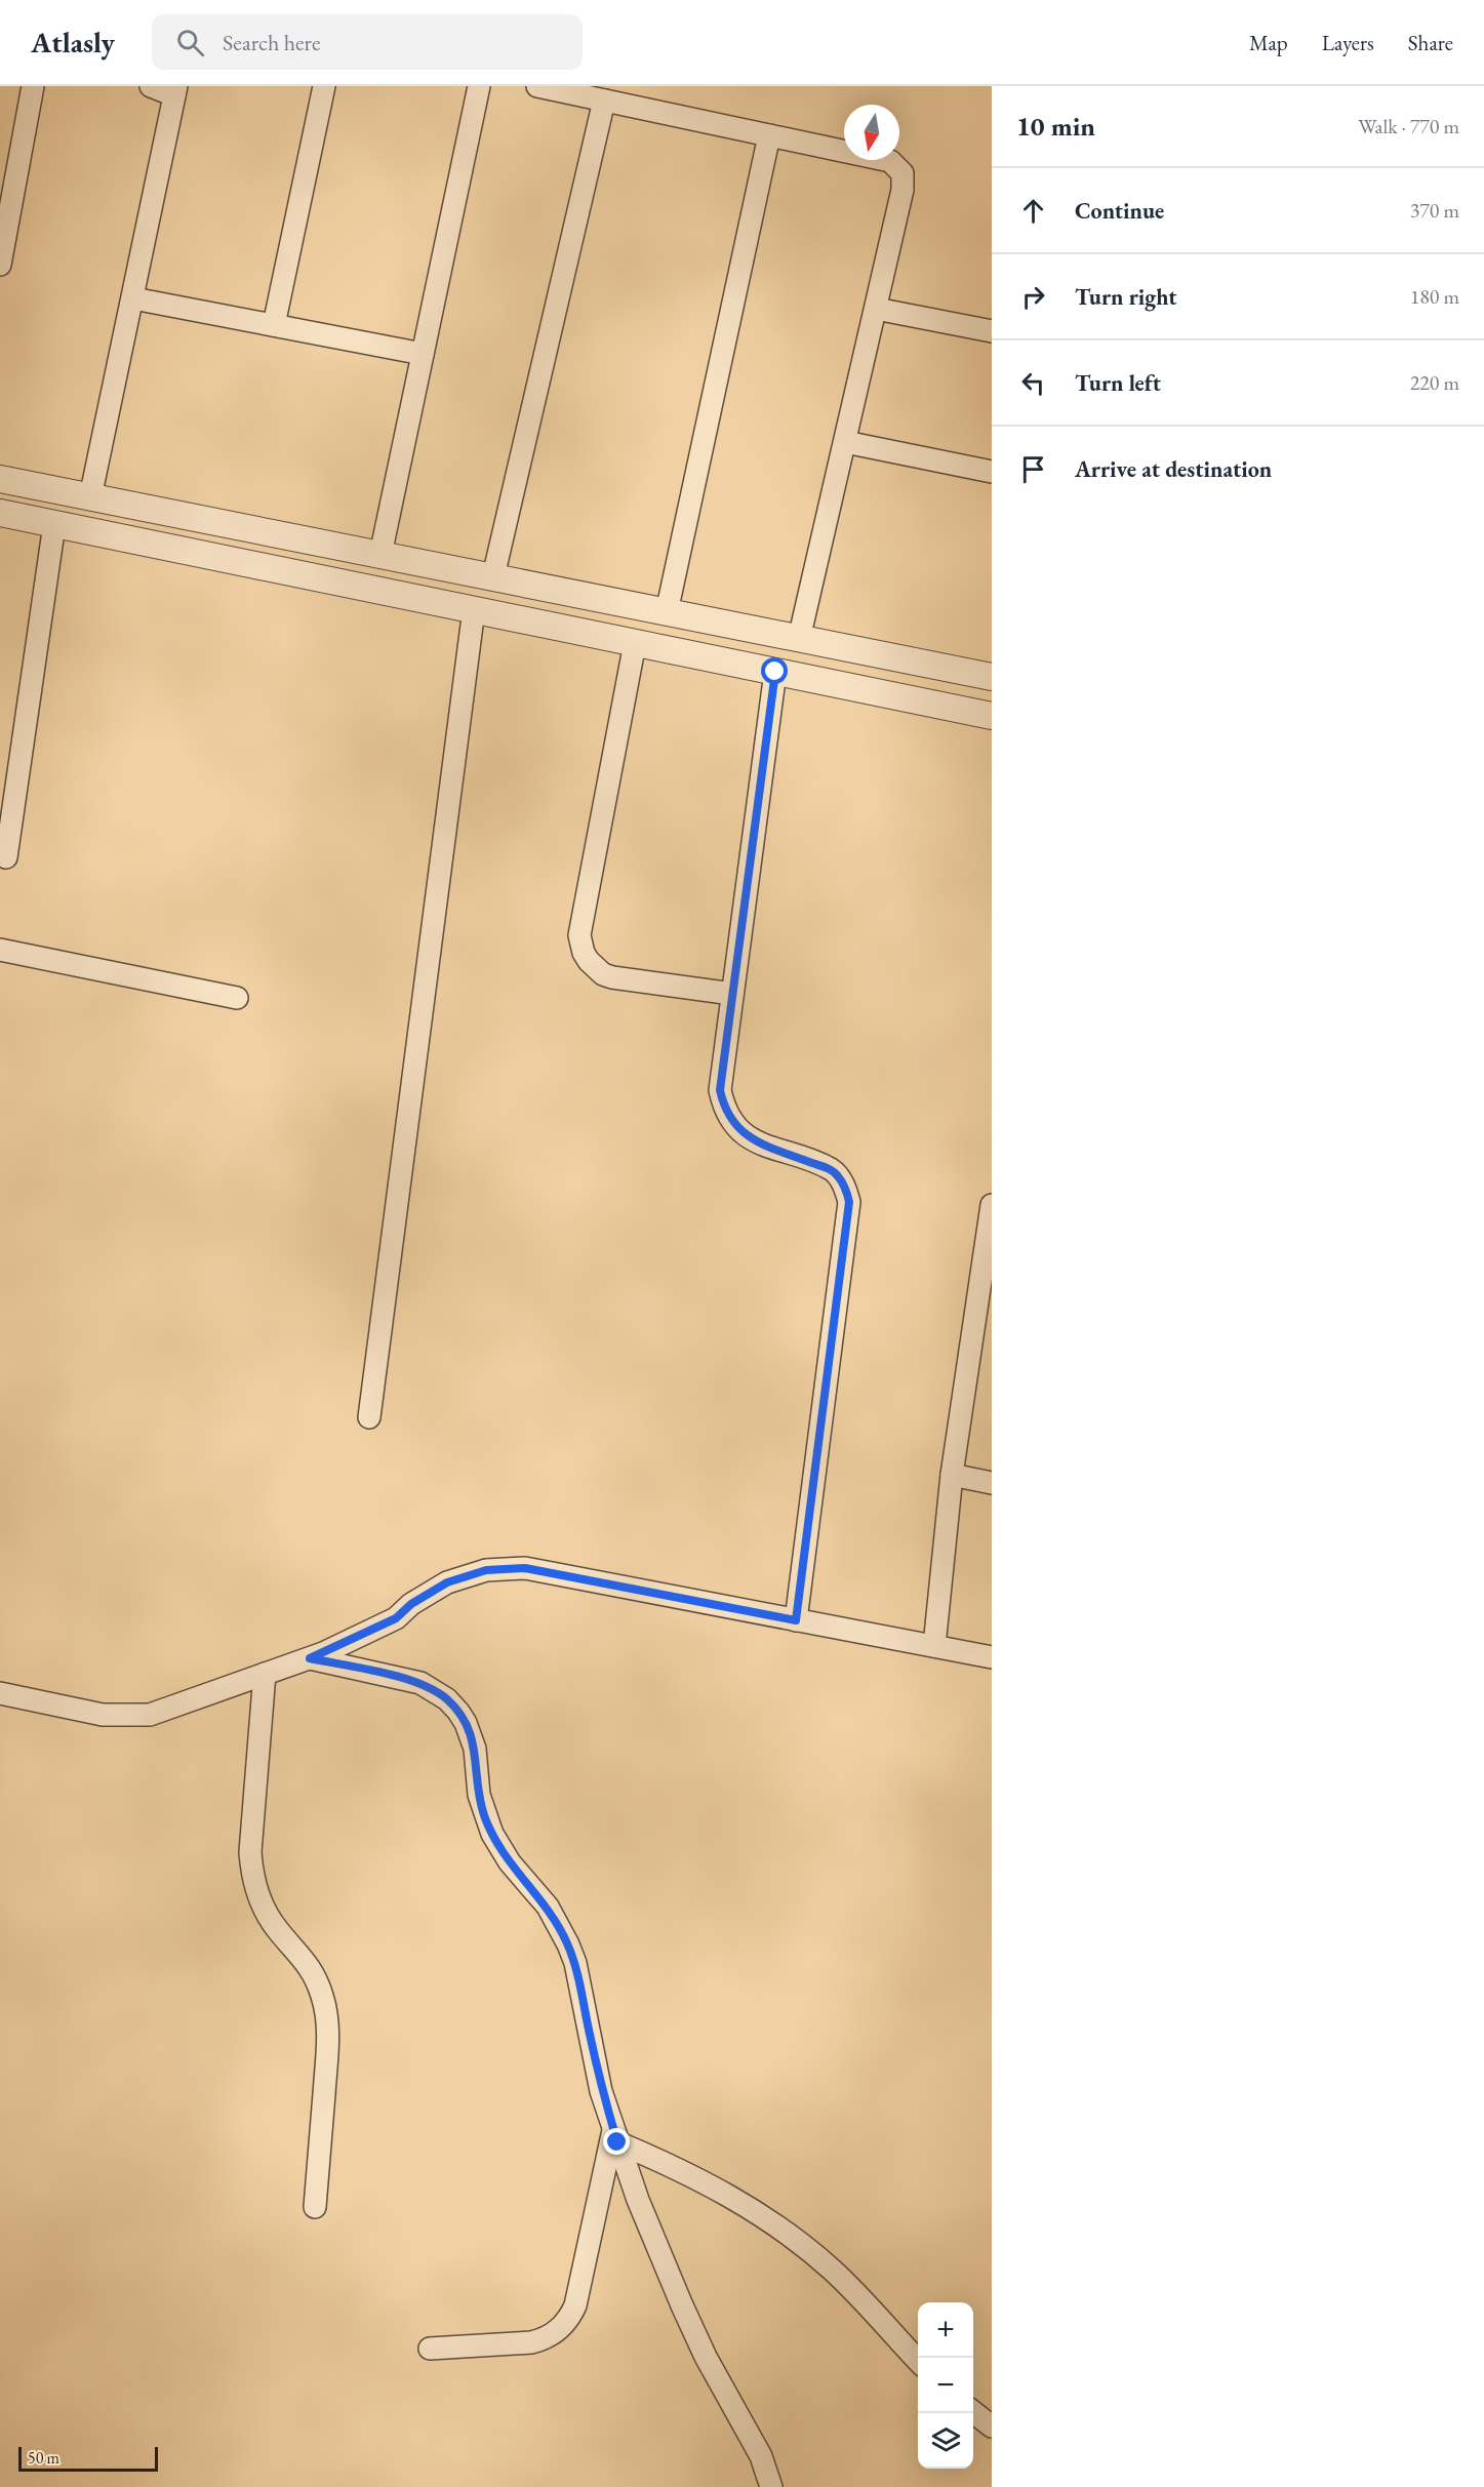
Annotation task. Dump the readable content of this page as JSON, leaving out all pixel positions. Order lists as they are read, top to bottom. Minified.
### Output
{"scale_bar":"50 m","north":"bottom","page":{"header":"Atlasly","search":"Search here","nav":["Map","Layers","Share"],"heading":["10 min","Walk · 770 m"],"list":[["Continue","370 m"],["Turn right","180 m"],["Turn left","220 m"],"Arrive at destination"],"map_buttons":["+","−"],"scale":"50 m"}}
